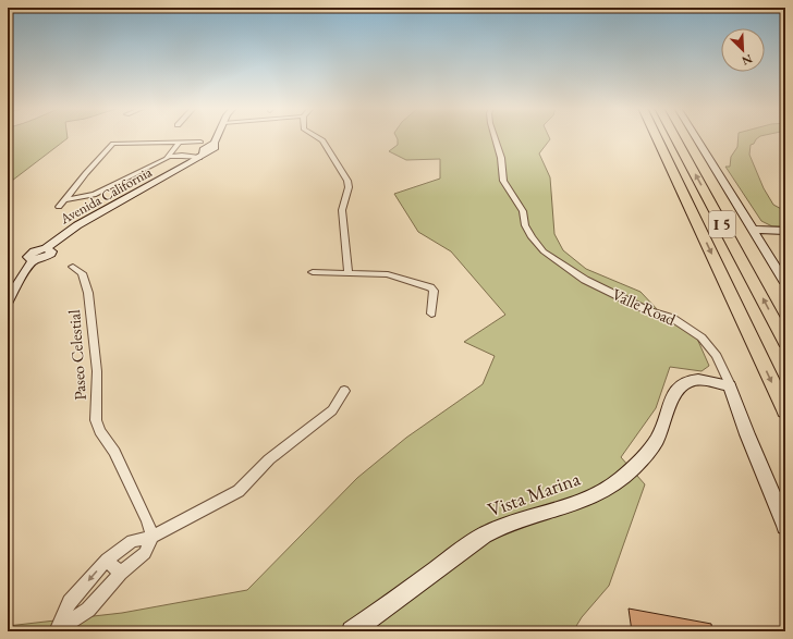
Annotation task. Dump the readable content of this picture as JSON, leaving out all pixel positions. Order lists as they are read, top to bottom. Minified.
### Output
{"streets":{"highway":["I 5"],"street":["Avenida California","Valle Road","Paseo Celestial","Vista Marina"]},"crossings":[["Valle Road","Vista Marina"]],"north":"bottom right"}
